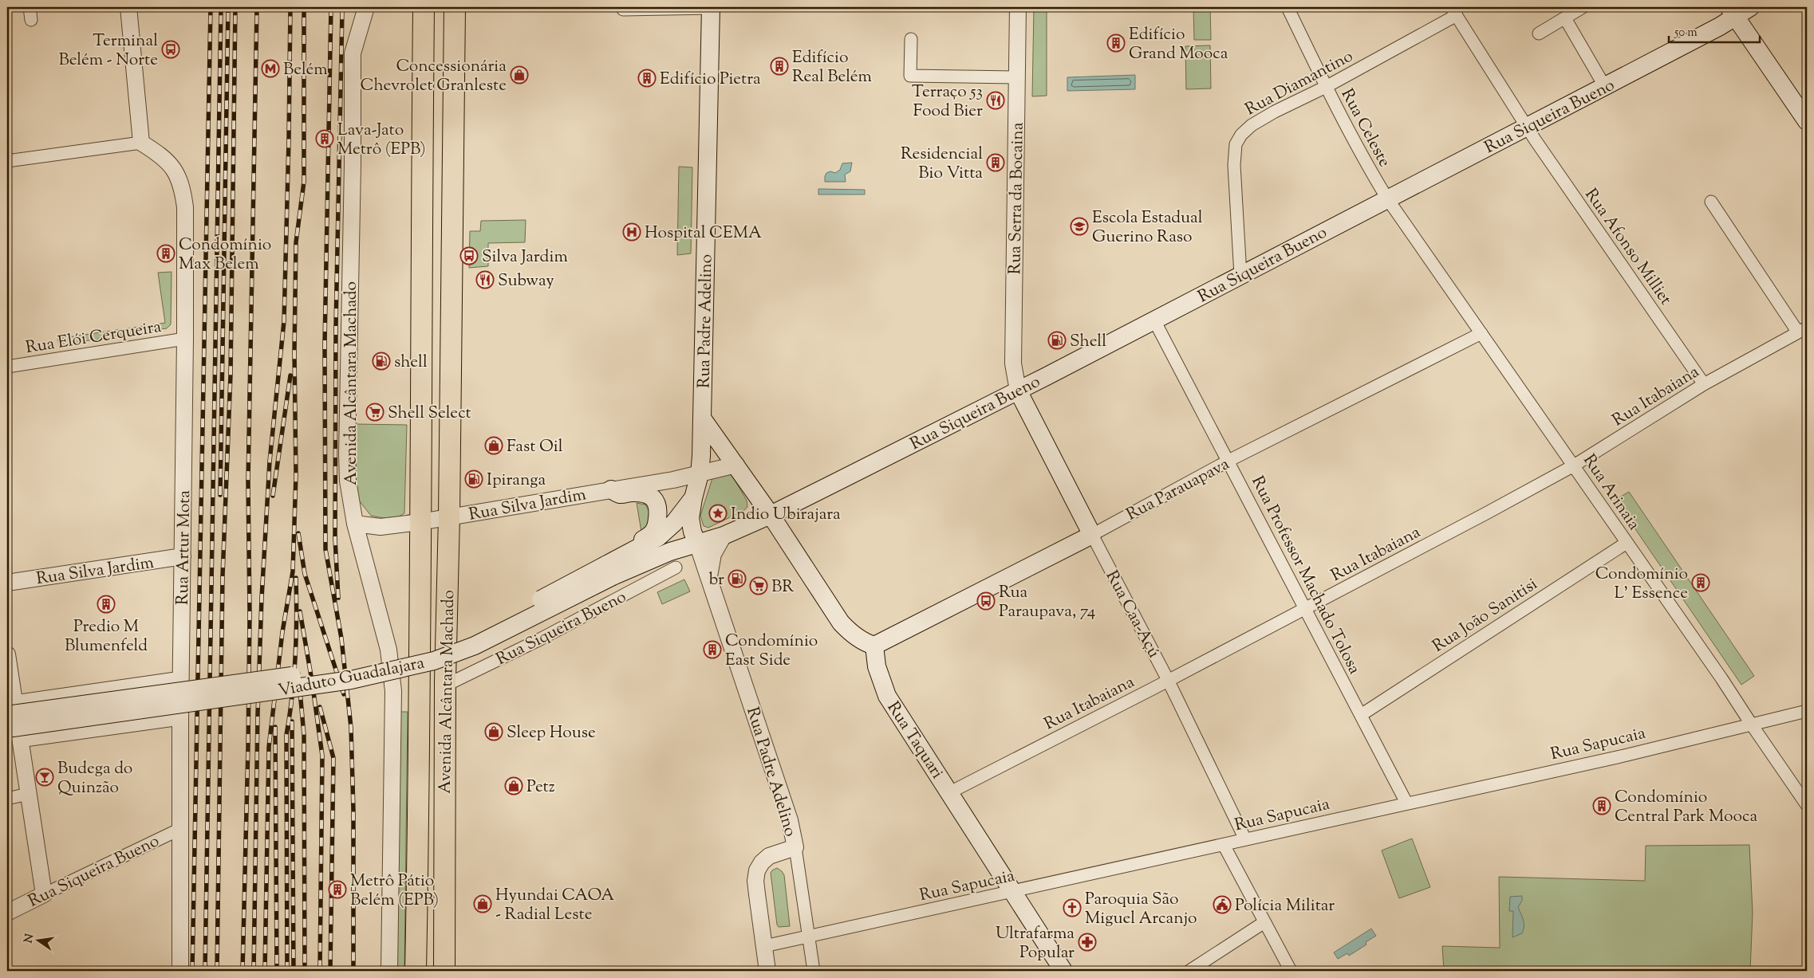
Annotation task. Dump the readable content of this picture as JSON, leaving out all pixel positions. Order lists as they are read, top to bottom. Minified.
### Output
{"streets":{"highway":["Avenida Alcântara Machado"],"main road":["Rua Siqueira Bueno","Rua Padre Adelino","Rua Parauapava","Rua Caa-Açú","Viaduto Guadalajara","Rua Taquari"],"street":["Rua Diamantino","Rua Celeste","Rua Serra da Bocaina","Rua Afonso Milliet","Rua Elói Cerqueira","Rua Itabaiana","Rua Arinaia","Rua Silva Jardim","Rua Artur Mota","Rua Professor Machado Tolosa","Rua João Sanitisi","Rua Sapucaia"]},"crossings":[["Rua Diamantino","Rua Siqueira Bueno"],["Rua Diamantino","Rua Celeste"],["Rua Diamantino","Rua Afonso Milliet"],["Rua Siqueira Bueno","Rua Celeste"],["Rua Siqueira Bueno","Rua Serra da Bocaina"],["Rua Siqueira Bueno","Rua Afonso Milliet"],["Rua Siqueira Bueno","Rua Padre Adelino"],["Rua Siqueira Bueno","Avenida Alcântara Machado"],["Rua Siqueira Bueno","Rua Arinaia"],["Rua Siqueira Bueno","Rua Artur Mota"],["Rua Siqueira Bueno","Rua Professor Machado Tolosa"],["Rua Siqueira Bueno","Rua Caa-Açú"],["Rua Siqueira Bueno","Viaduto Guadalajara"],["Rua Celeste","Rua Arinaia"],["Rua Serra da Bocaina","Rua Caa-Açú"],["Rua Afonso Milliet","Rua Itabaiana"],["Rua Padre Adelino","Rua Silva Jardim"],["Rua Padre Adelino","Viaduto Guadalajara"],["Rua Padre Adelino","Rua Sapucaia"],["Rua Elói Cerqueira","Rua Artur Mota"],["Avenida Alcântara Machado","Rua Silva Jardim"],["Rua Itabaiana","Rua Arinaia"],["Rua Itabaiana","Rua Professor Machado Tolosa"],["Rua Itabaiana","Rua Caa-Açú"],["Rua Itabaiana","Rua Taquari"],["Rua Parauapava","Rua Arinaia"],["Rua Parauapava","Rua Professor Machado Tolosa"],["Rua Parauapava","Rua Caa-Açú"],["Rua Parauapava","Rua Taquari"],["Rua Arinaia","Rua João Sanitisi"],["Rua Arinaia","Rua Sapucaia"],["Rua Silva Jardim","Rua Artur Mota"],["Rua Professor Machado Tolosa","Rua João Sanitisi"],["Rua Professor Machado Tolosa","Rua Sapucaia"],["Rua Caa-Açú","Rua Sapucaia"],["Rua Taquari","Rua Sapucaia"]],"places":{"building":["Edifício Grand Mooca","Edifício Real Belém","Edifício Pietra","Lava-Jato Metrô (EPB)","Residencial Bio Vitta","Condomínio Max Belem","Condomínio L' Essence","Predio M Blumenfeld","Condomínio East Side","Condomínio Central Park Mooca","Metrô Pátio Belém (EPB)"],"bus stop":["Terminal Belém - Norte","Silva Jardim","Rua Paraupava, 74"],"metro station":["Belém"],"shop":["Concessionária Chevrolet Granleste","Fast Oil","Sleep House","Petz","Hyundai CAOA - Radial Leste"],"restaurant":["Terraço 53 Food Bier","Subway"],"school or university":["Escola Estadual Guerino Raso"],"hospital":["Hospital CEMA"],"fuel station":["Shell","shell","Ipiranga","br"],"supermarket":["Shell Select","BR"],"place":["Indio Ubirajara"],"bar":["Budega do Quinzão"],"public building":["Polícia Militar"],"church":["Paroquia São Miguel Arcanjo"],"pharmacy":["Ultrafarma Popular"]},"scale_bar":"50 m","north":"left"}
